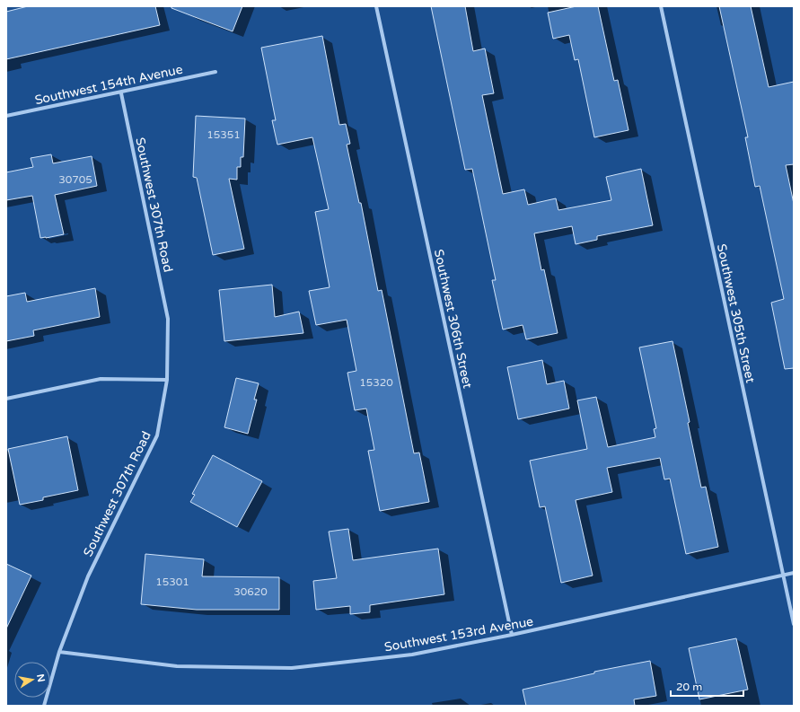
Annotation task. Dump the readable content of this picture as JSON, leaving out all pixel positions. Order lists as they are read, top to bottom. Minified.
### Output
{"streets":{"street":["Southwest 154th Avenue","Southwest 307th Road","Southwest 305th Street","Southwest 306th Street","Southwest 153rd Avenue"]},"crossings":[["Southwest 154th Avenue","Southwest 307th Road"],["Southwest 307th Road","Southwest 153rd Avenue"],["Southwest 305th Street","Southwest 153rd Avenue"],["Southwest 306th Street","Southwest 153rd Avenue"]],"house_numbers":["15351","30705","15320","15301","30620"],"scale_bar":"20 m","north":"right"}
